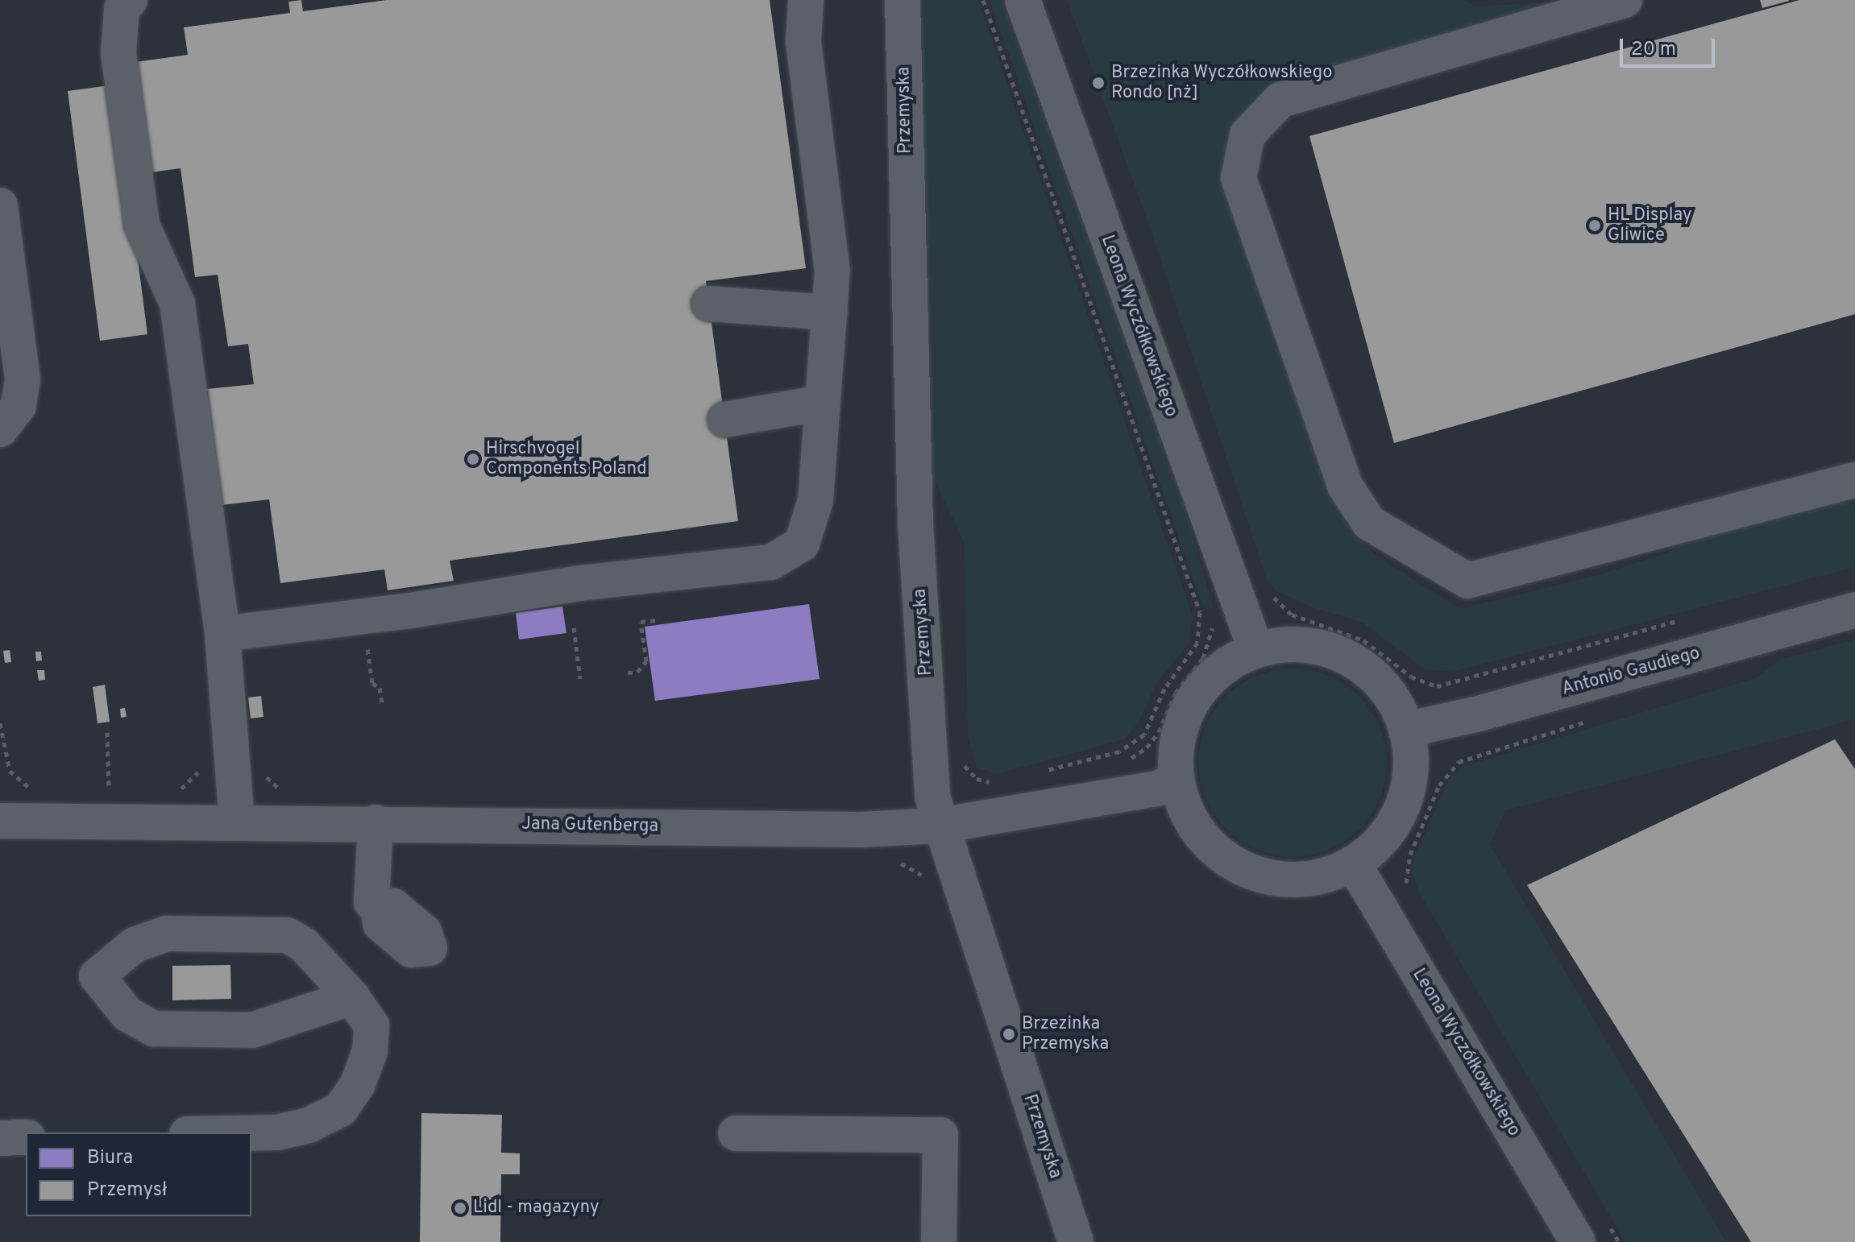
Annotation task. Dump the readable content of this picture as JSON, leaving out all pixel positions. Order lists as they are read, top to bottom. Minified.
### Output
{"streets":{"street":["Przemyska","Leona Wyczółkowskiego","Antonio Gaudiego","Jana Gutenberga"]},"crossings":[["Przemyska","Jana Gutenberga"]],"places":["Brzezinka Wyczółkowskiego Rondo [nż]","HL Display Gliwice","Hirschvogel Components Poland","Brzezinka Przemyska","Lidl - magazyny"],"legend":["Biura","Przemysł"],"scale_bar":"20 m"}
